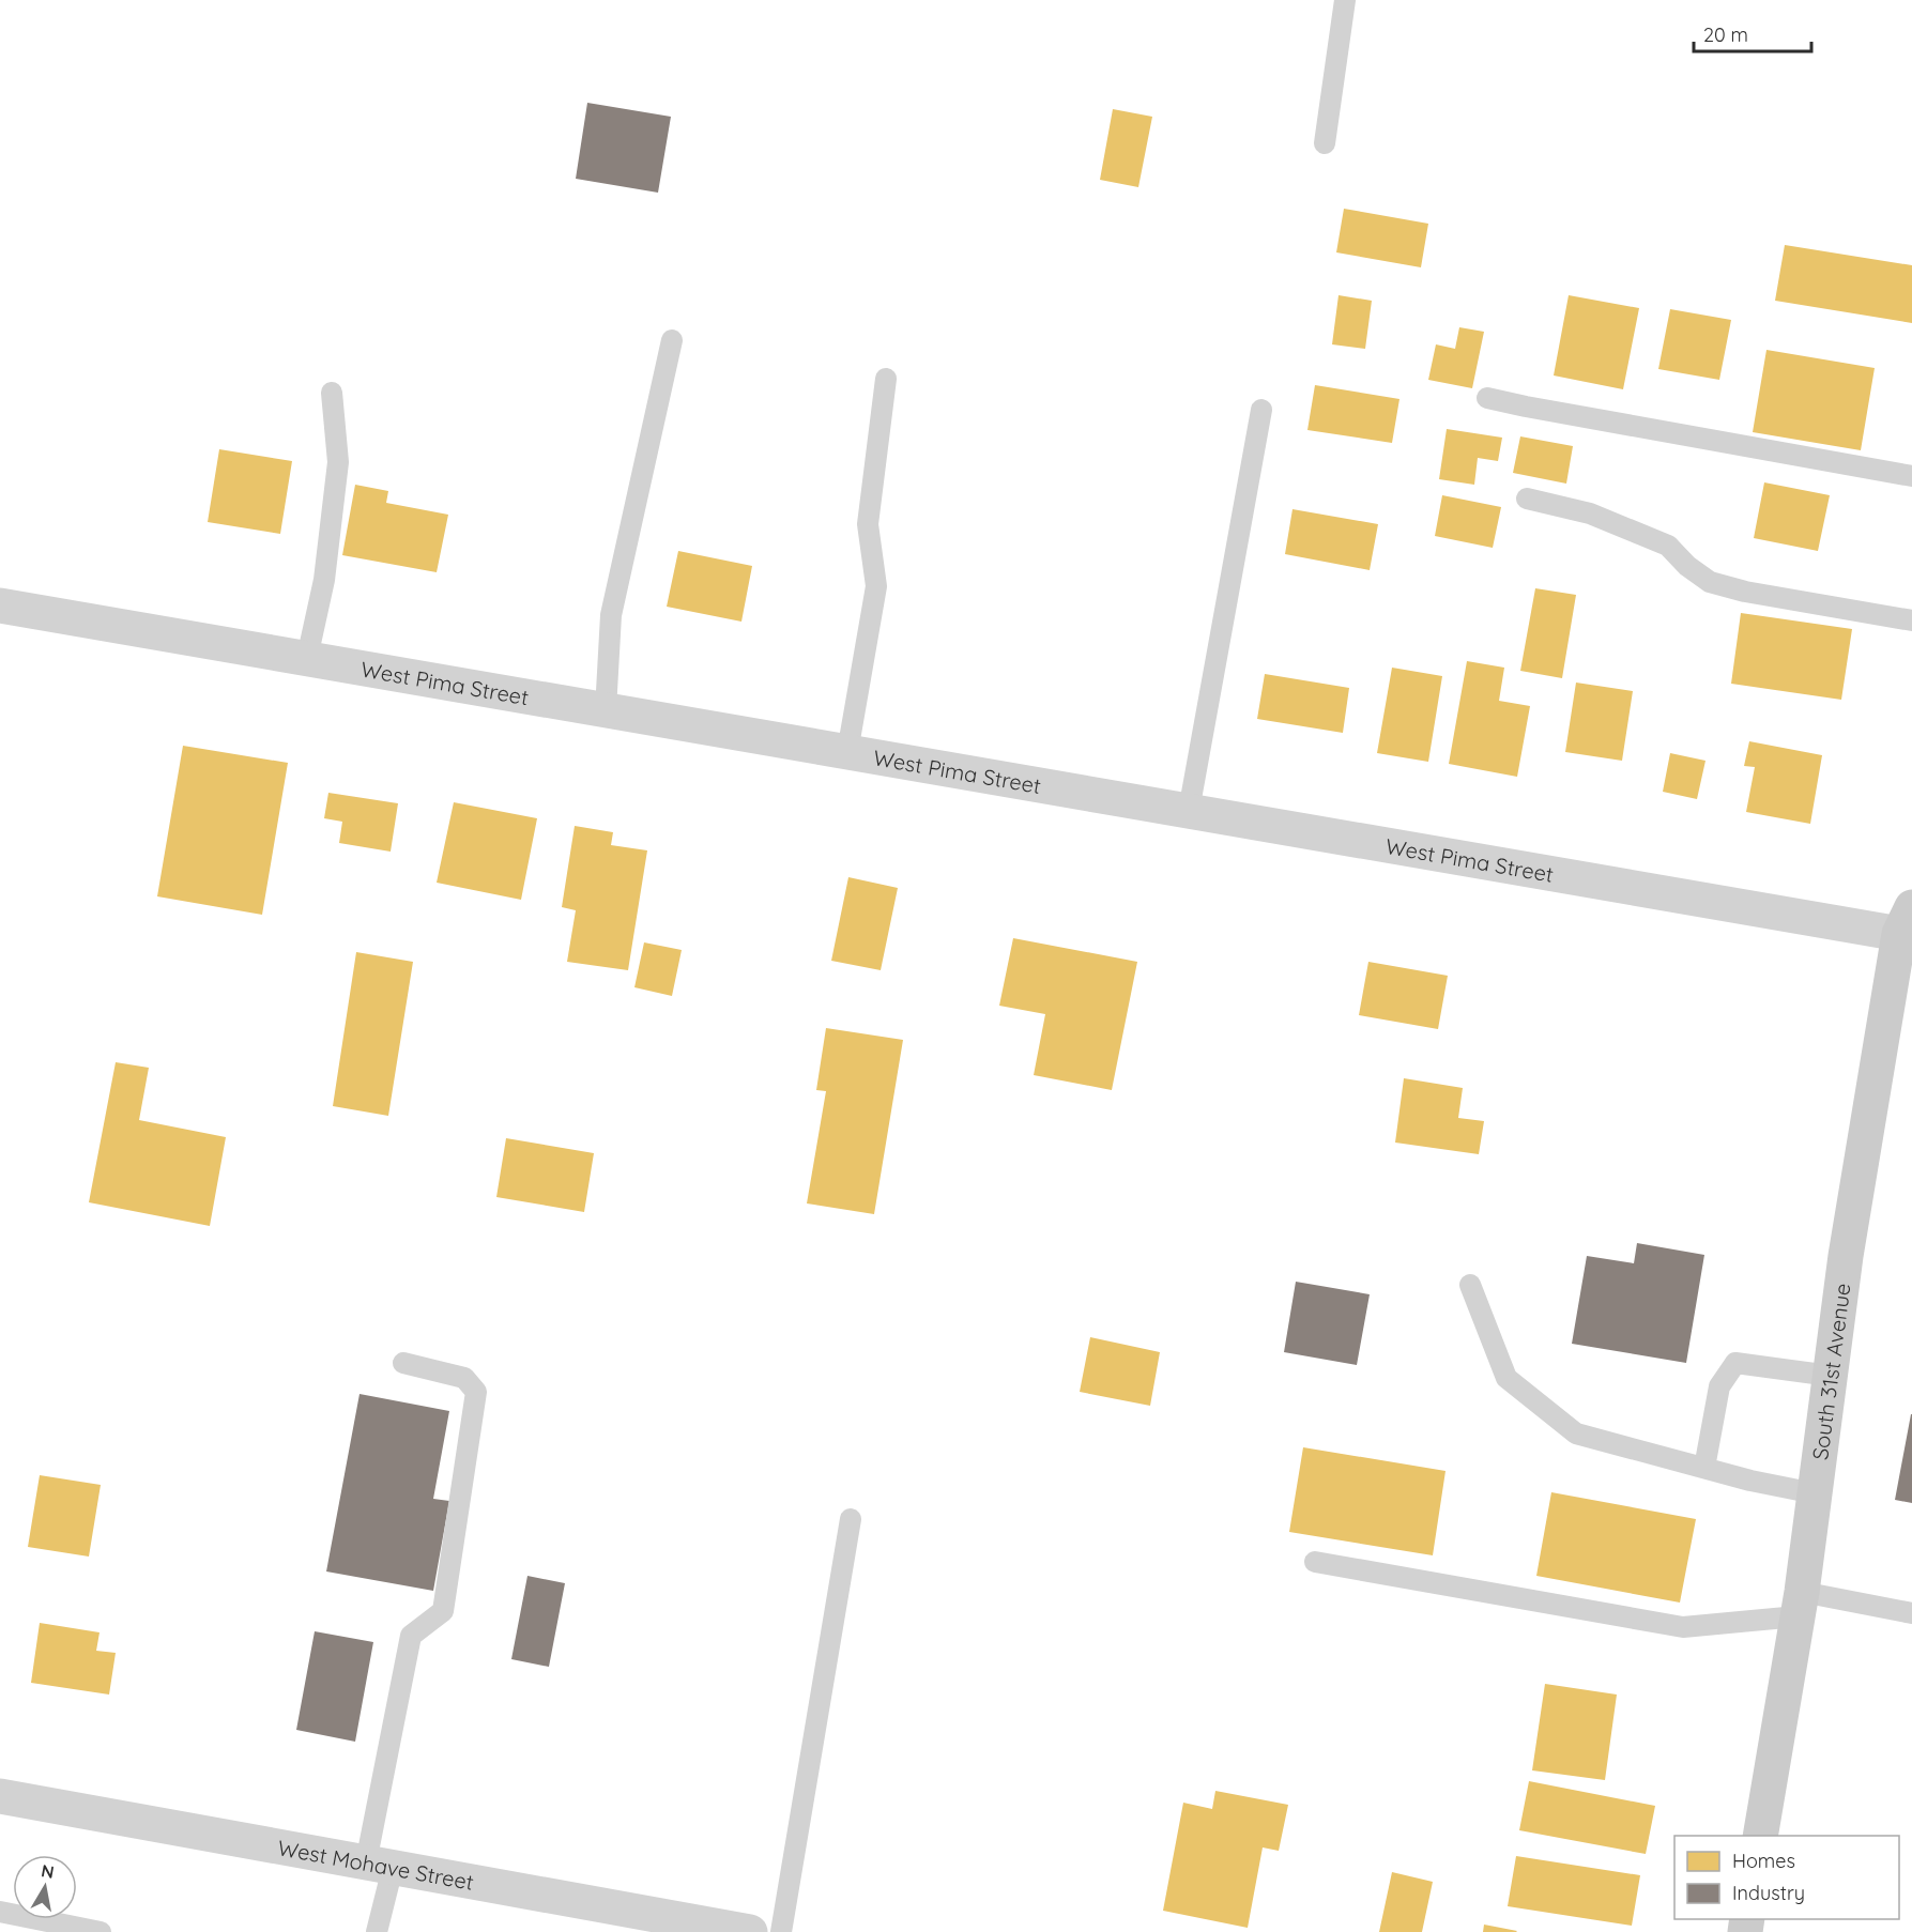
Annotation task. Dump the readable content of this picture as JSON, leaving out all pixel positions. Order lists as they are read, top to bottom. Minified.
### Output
{"streets":{"street":["West Pima Street","South 31st Avenue","West Mohave Street"]},"crossings":[["West Pima Street","South 31st Avenue"]],"legend":["Homes","Industry"],"scale_bar":"20 m","north":"top"}
